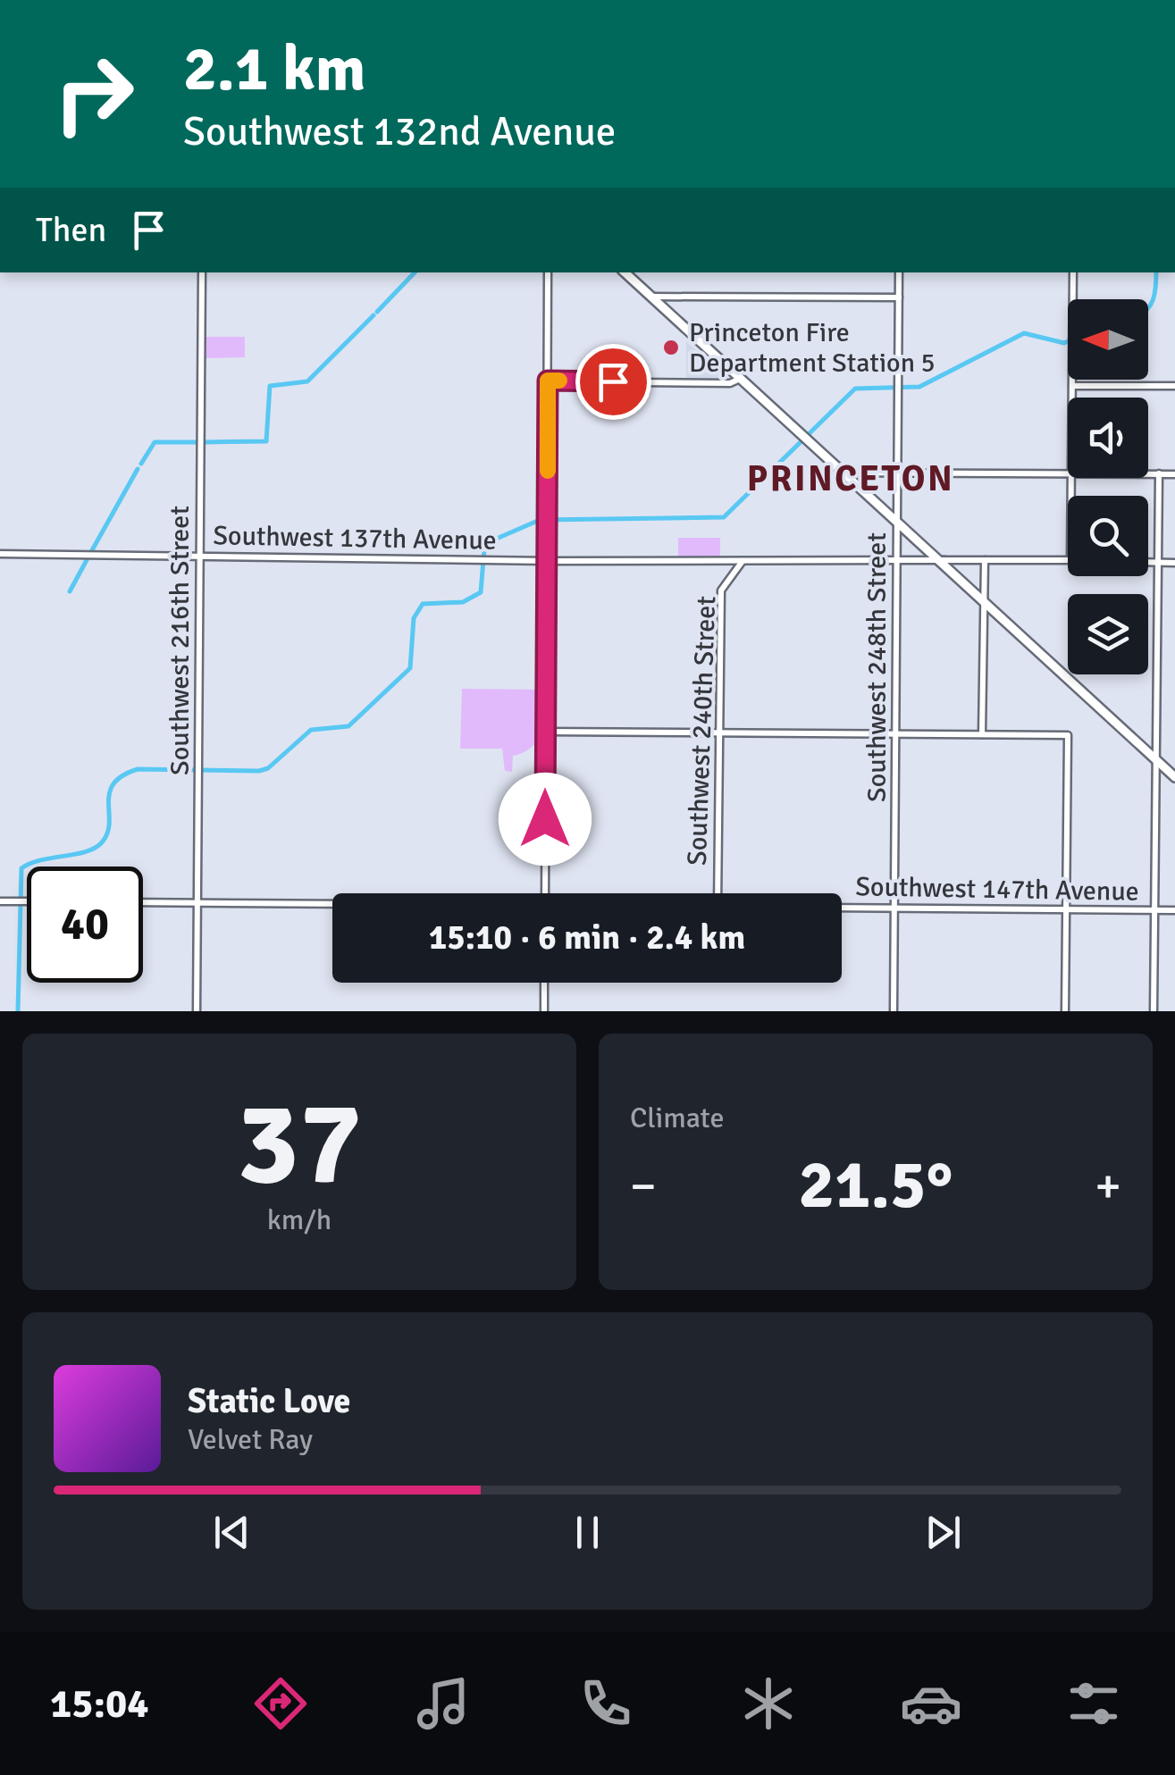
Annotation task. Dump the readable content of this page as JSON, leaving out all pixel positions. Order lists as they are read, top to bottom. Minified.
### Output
{"streets":{"street":["Southwest 137th Avenue","Southwest 216th Street","Southwest 248th Street","Southwest 240th Street","Southwest 147th Avenue"]},"crossings":[["Southwest 137th Avenue","Southwest 216th Street"],["Southwest 137th Avenue","Southwest 248th Street"],["Southwest 137th Avenue","Southwest 240th Street"],["Southwest 216th Street","Southwest 147th Avenue"],["Southwest 248th Street","Southwest 147th Avenue"]],"districts":["PRINCETON"],"places":["Princeton Fire Department Station 5"],"north":"left","page":{"turn":["2.1 km","Southwest 132nd Avenue"],"then":"Then","limit":"40","trip":"15:10 · 6 min · 2.4 km","tile":[["37","km/h"],"Climate"],"heat":["−","21.5°","+"],"song":["Static Love","Velvet Ray"],"tabs":"15:04"}}
